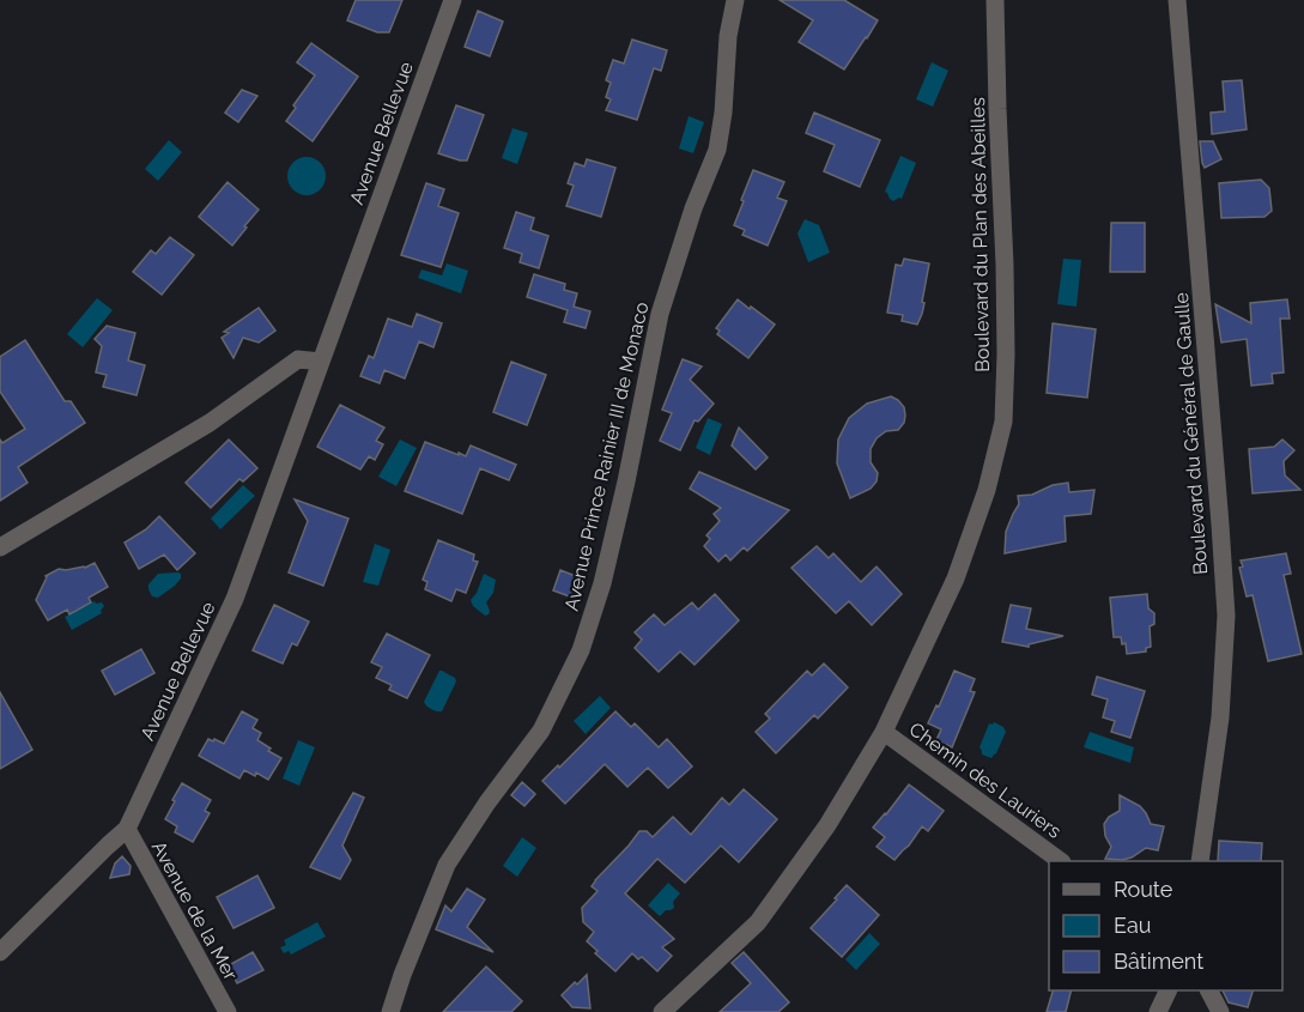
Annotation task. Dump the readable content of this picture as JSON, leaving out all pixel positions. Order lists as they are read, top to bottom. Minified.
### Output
{"streets":{"street":["Avenue Bellevue","Boulevard du Plan des Abeilles","Boulevard du Général de Gaulle","Avenue Prince Rainier III de Monaco","Chemin des Lauriers","Avenue de la Mer"]},"crossings":[["Avenue Bellevue","Avenue de la Mer"],["Boulevard du Plan des Abeilles","Chemin des Lauriers"]],"legend":["Route","Eau","Bâtiment"]}
